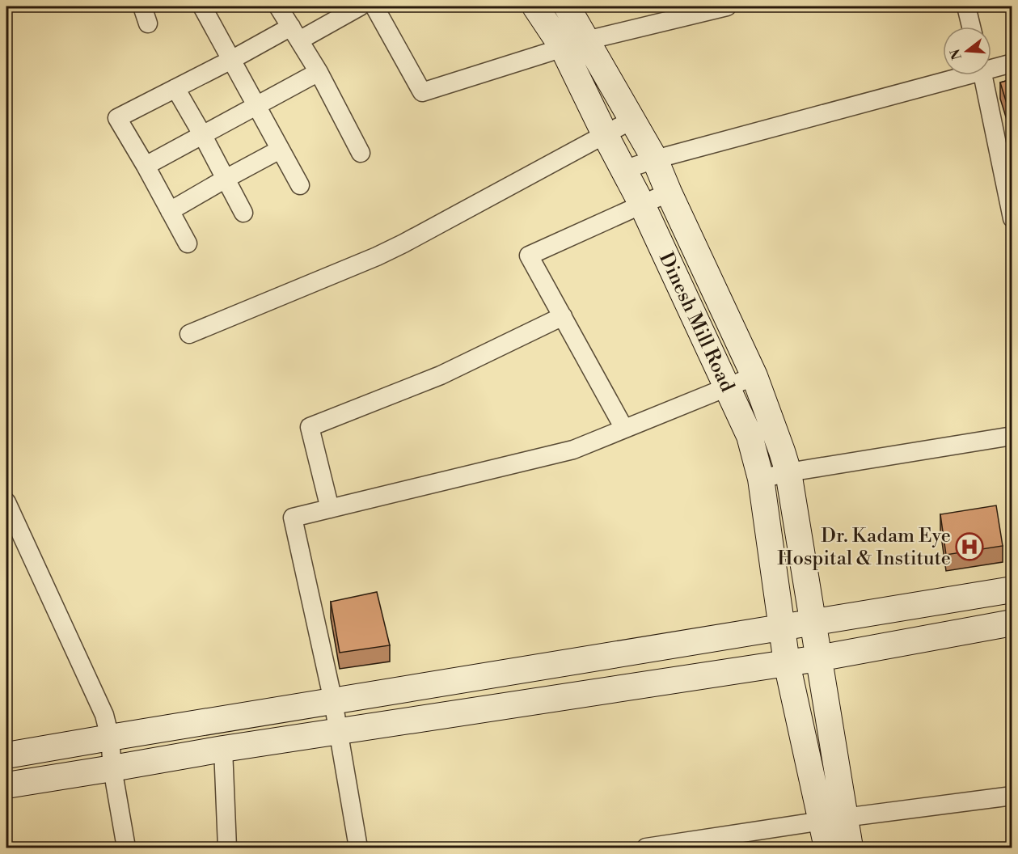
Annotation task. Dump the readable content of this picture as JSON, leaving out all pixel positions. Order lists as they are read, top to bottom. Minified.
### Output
{"streets":{"main road":["Dinesh Mill Road"]},"places":{"hospital":["Dr. Kadam Eye Hospital & Institute"]},"north":"left"}
